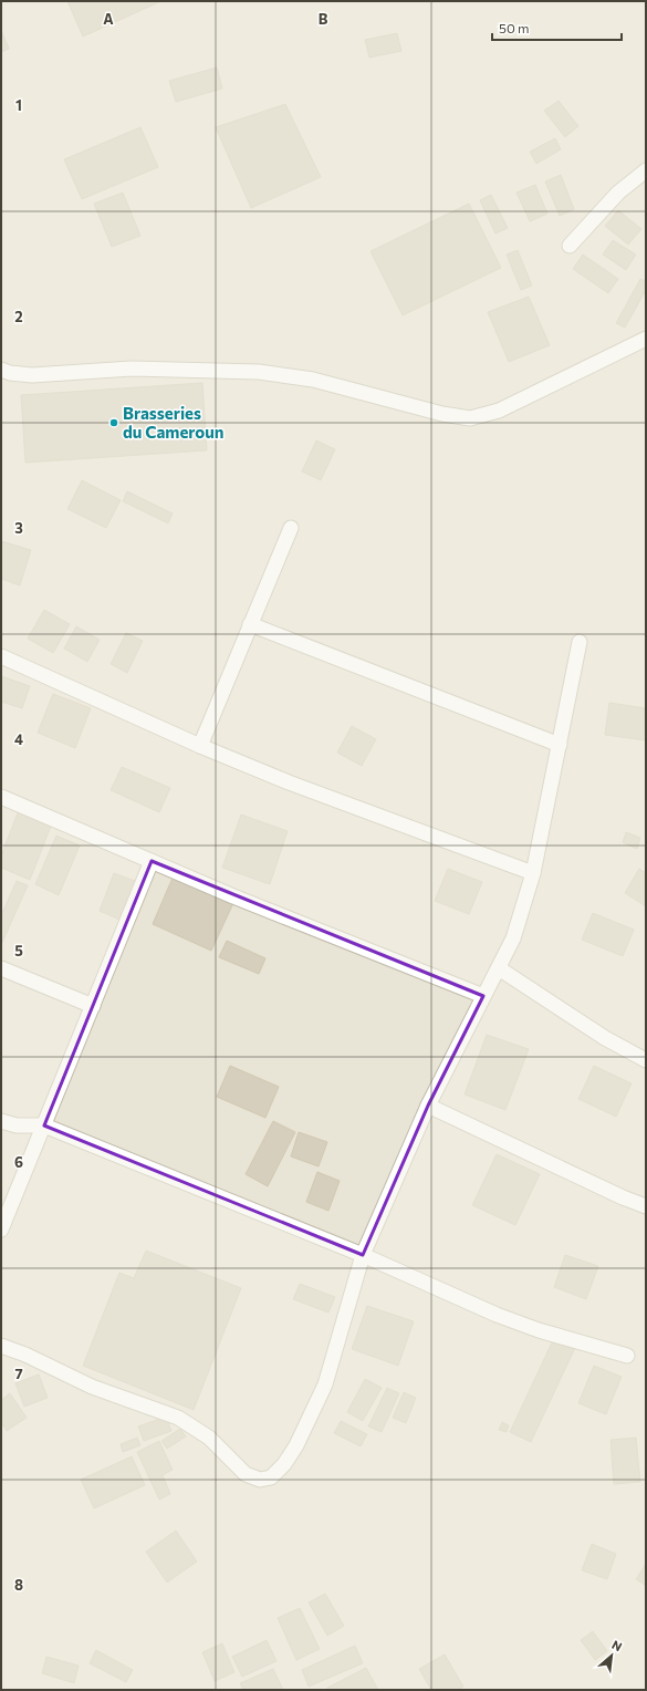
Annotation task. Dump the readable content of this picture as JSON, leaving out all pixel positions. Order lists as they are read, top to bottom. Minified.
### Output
{"places":["Brasseries du Cameroun"],"scale_bar":"50 m","north":"top right","grid":{"columns":["A","B"],"rows":["1","2","3","4","5","6","7","8"]}}
